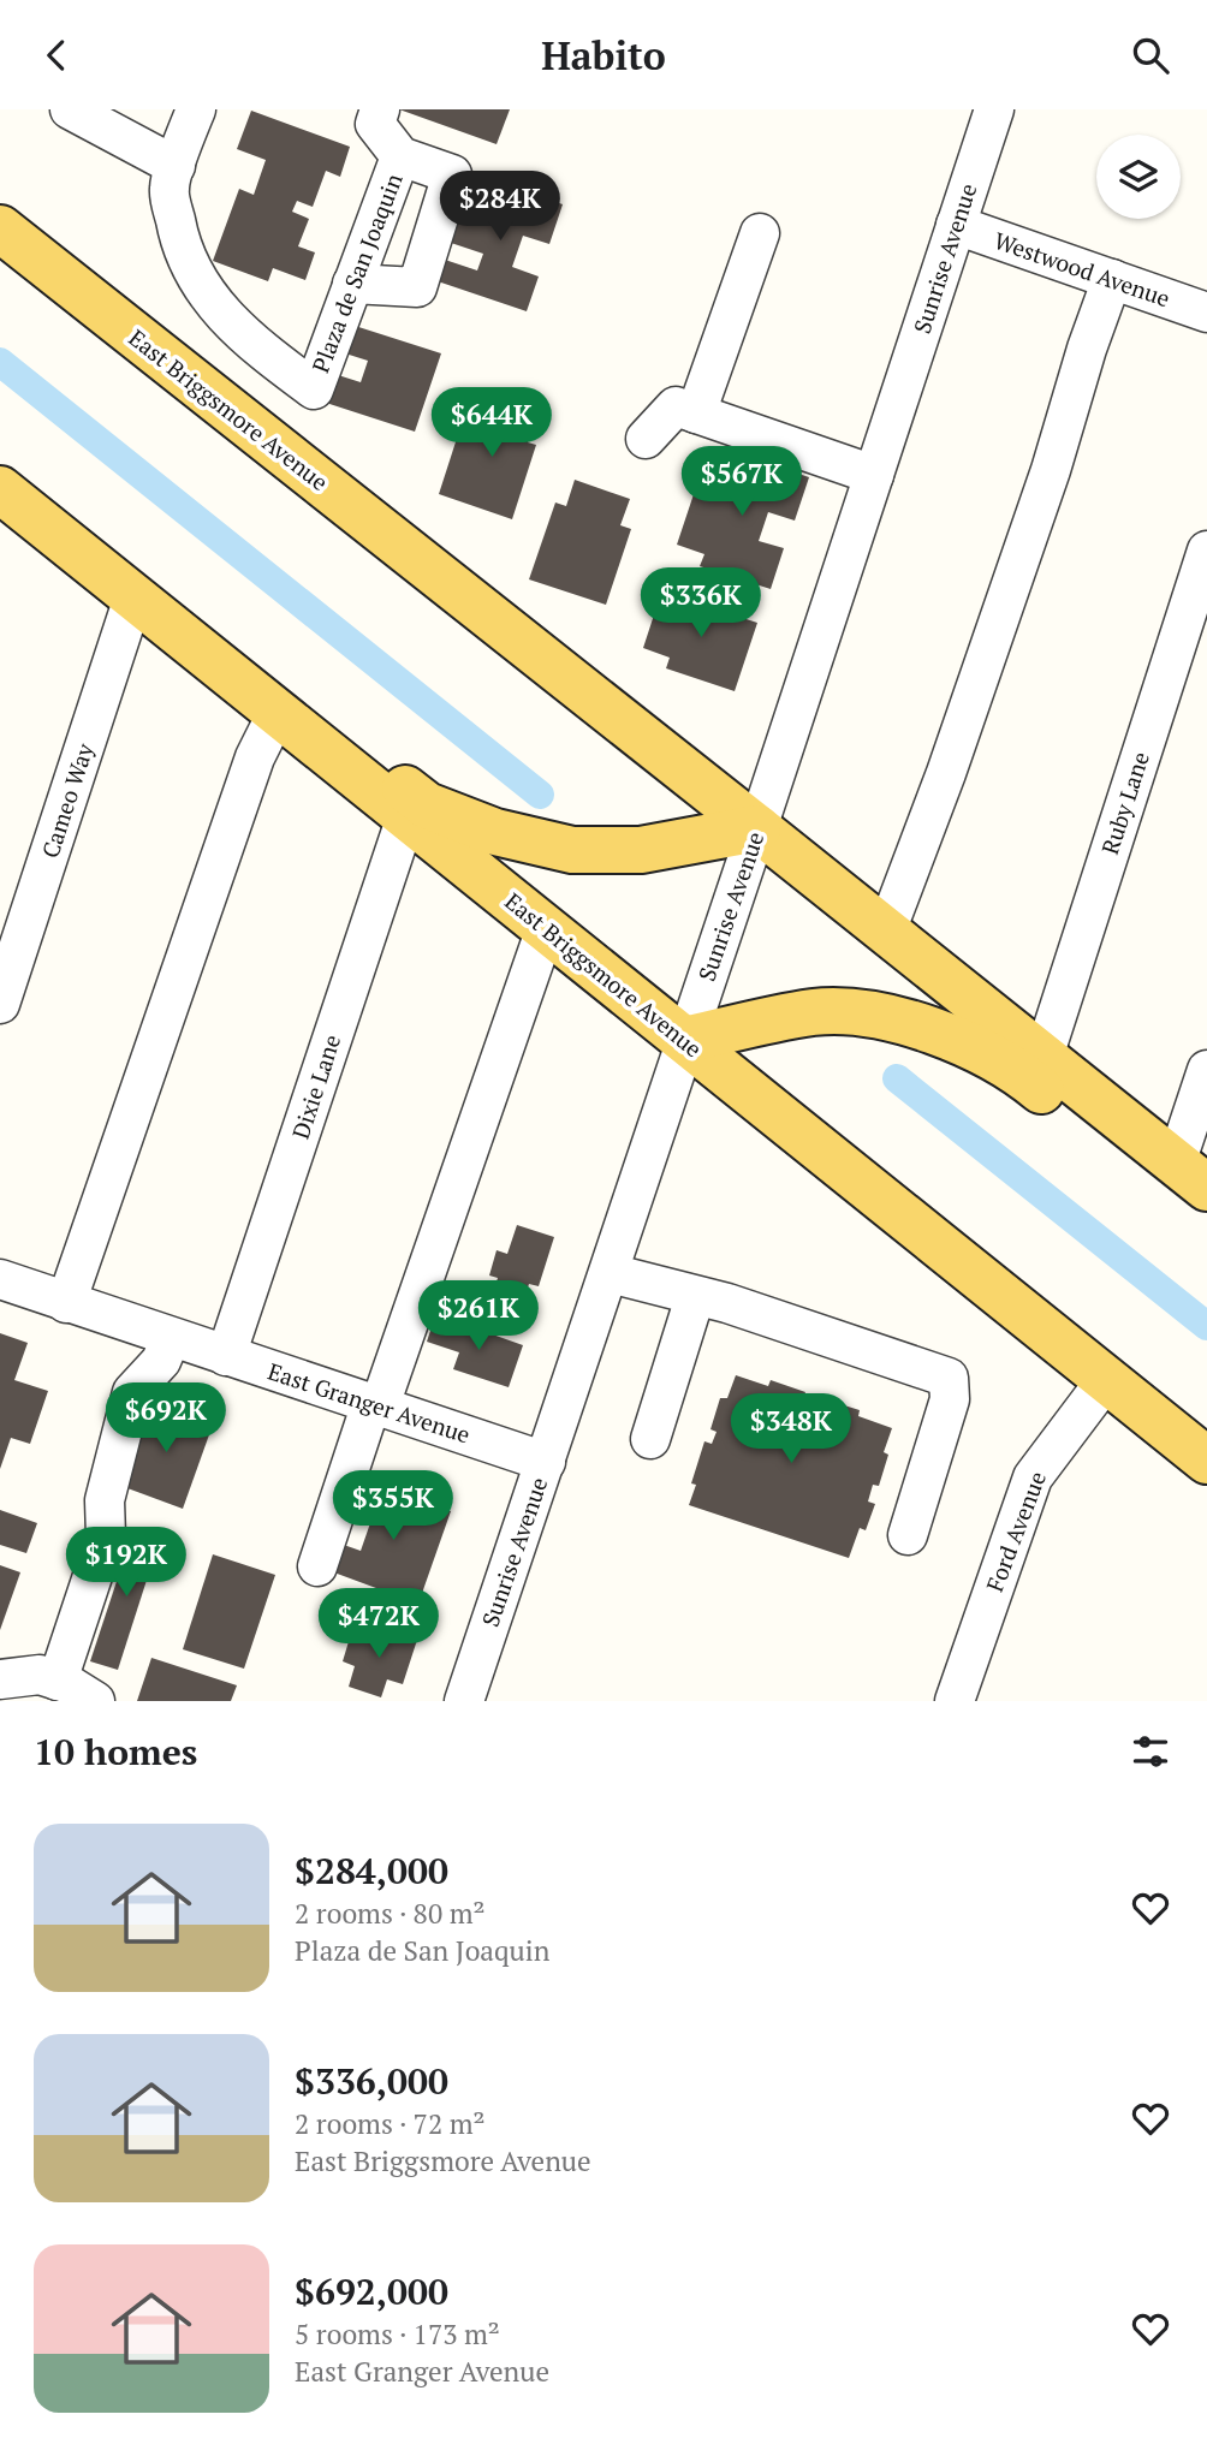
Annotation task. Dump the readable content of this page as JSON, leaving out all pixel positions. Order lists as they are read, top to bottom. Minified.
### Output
{"streets":{"main road":["East Briggsmore Avenue"],"street":["Sunrise Avenue","Westwood Avenue","Plaza de San Joaquin","Cameo Way","Ruby Lane","Dixie Lane","East Granger Avenue","Ford Avenue"]},"crossings":[["Sunrise Avenue","Westwood Avenue"],["Sunrise Avenue","East Briggsmore Avenue"],["Sunrise Avenue","East Granger Avenue"],["East Briggsmore Avenue","Cameo Way"],["East Briggsmore Avenue","Ruby Lane"],["East Briggsmore Avenue","Dixie Lane"],["East Briggsmore Avenue","Ford Avenue"],["Dixie Lane","East Granger Avenue"]],"page":{"header":"Habito","price":["$284K","$644K","$567K","$336K","$261K","$692K","$348K","$355K","$192K","$472K"],"heading":"10 homes","list":[{"name":"$284,000","note":"2 rooms · 80 m² · Plaza de San Joaquin"},{"name":"$336,000","note":"2 rooms · 72 m² · East Briggsmore Avenue"},{"name":"$692,000","note":"5 rooms · 173 m² · East Granger Avenue"}]}}
